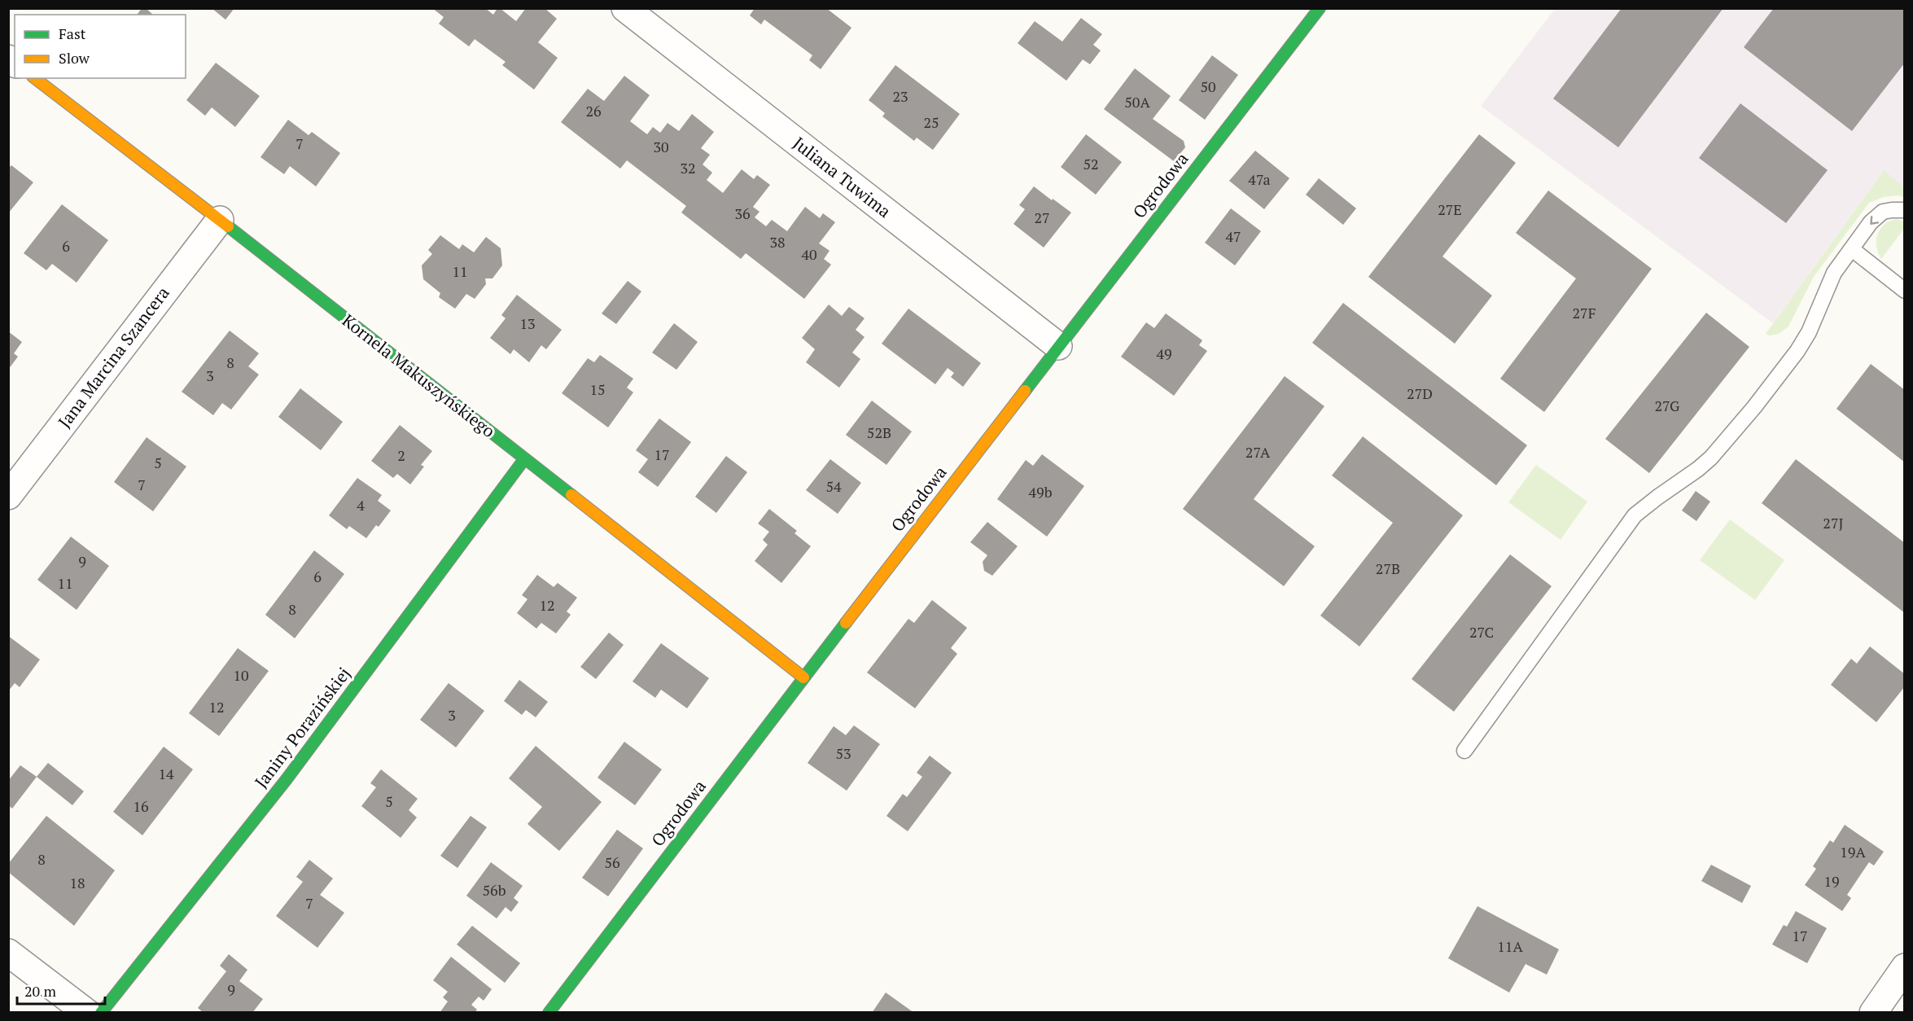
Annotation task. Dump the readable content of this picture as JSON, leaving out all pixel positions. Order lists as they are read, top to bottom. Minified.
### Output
{"streets":{"street":["Juliana Tuwima","Ogrodowa","Jana Marcina Szancera","Kornela Makuszyńskiego","Janiny Porazińskiej"]},"crossings":[["Juliana Tuwima","Ogrodowa"],["Ogrodowa","Kornela Makuszyńskiego"],["Jana Marcina Szancera","Kornela Makuszyńskiego"],["Kornela Makuszyńskiego","Janiny Porazińskiej"]],"house_numbers":["50","23","50A","26","25","7","30","52","32","47a","27E","36","27","47","38","6","40","11","27F","13","49","8","3","15","27D","27G","52B","27A","17","2","5","7","54","49b","4","27J","9","27B","6","11","12","8","27C","10","12","3","53","14","5","16","19A","8","56","19","18","56b","7","17","11A","9"],"legend":["Fast","Slow"],"scale_bar":"20 m"}
